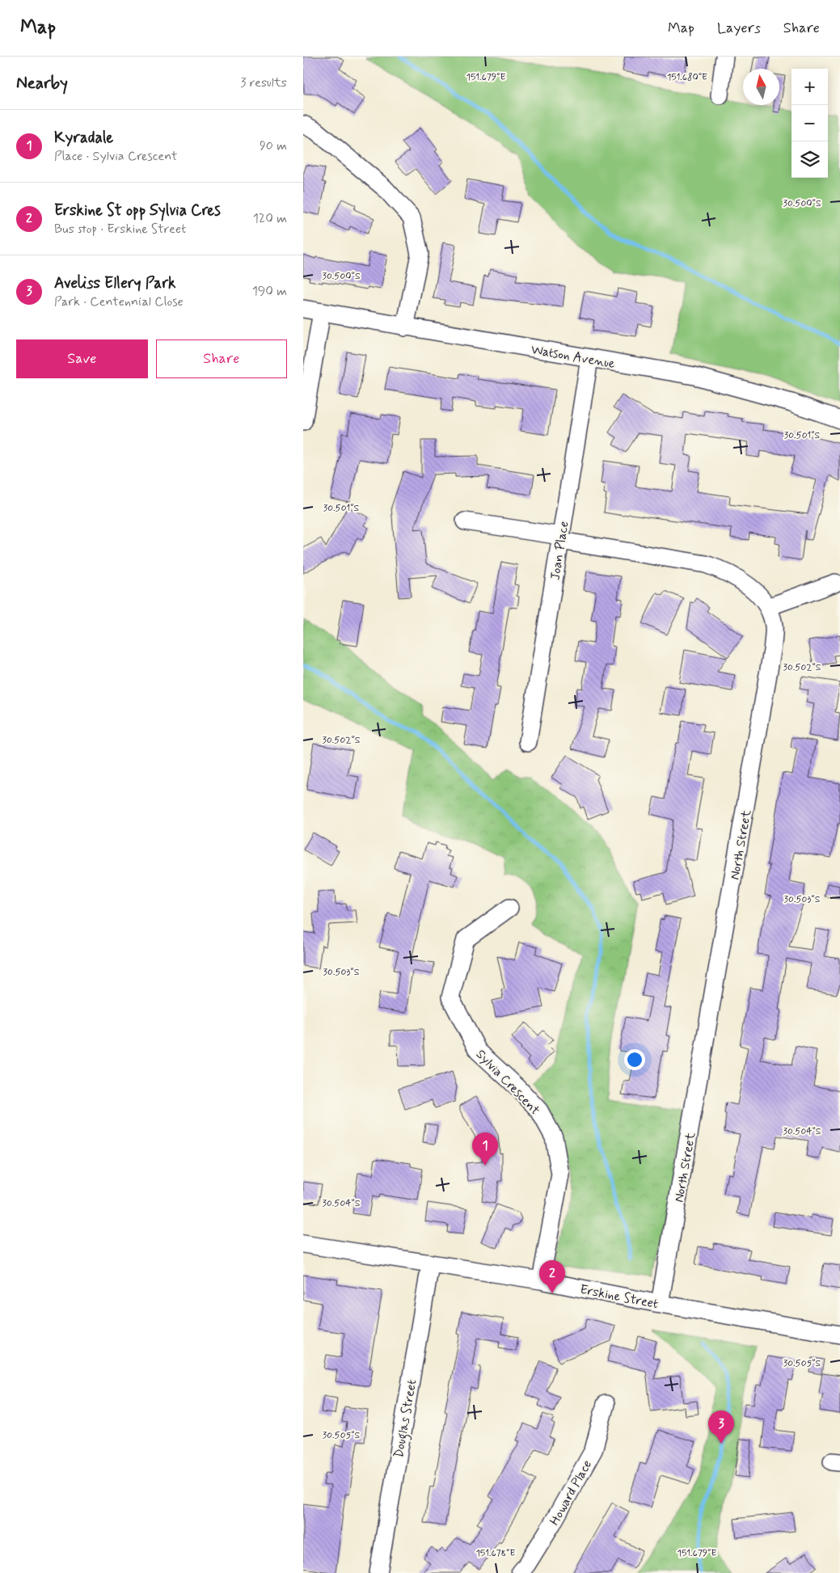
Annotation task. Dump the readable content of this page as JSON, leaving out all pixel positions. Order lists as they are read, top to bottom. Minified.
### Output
{"streets":{"street":["Watson Avenue","Joan Place","North Street","Sylvia Crescent","Erskine Street","Douglas Street","Howard Place"]},"crossings":[["Watson Avenue","Joan Place"],["Joan Place","North Street"],["North Street","Erskine Street"],["Sylvia Crescent","Erskine Street"],["Erskine Street","Douglas Street"]],"north":"top","page":{"header":"Map","nav":["Map","Layers","Share"],"heading":["Nearby","3 results"],"map_buttons":["+","−"],"list":[{"mark":"1","name":"Kyradale","note":"Place · Sylvia Crescent","value":"90 m"},{"mark":"2","name":"Erskine St opp Sylvia Cres","note":"Bus stop · Erskine Street","value":"120 m"},{"mark":"3","name":"Aveliss Ellery Park","note":"Park · Centennial Close","value":"190 m"}],"buttons":["Save","Share"],"pins":["1","2","3"]},"coordinates":["151.679°E","151.680°E","30.500°S","30.501°S","30.502°S","30.503°S","30.504°S","30.505°S","151.678°E"]}
